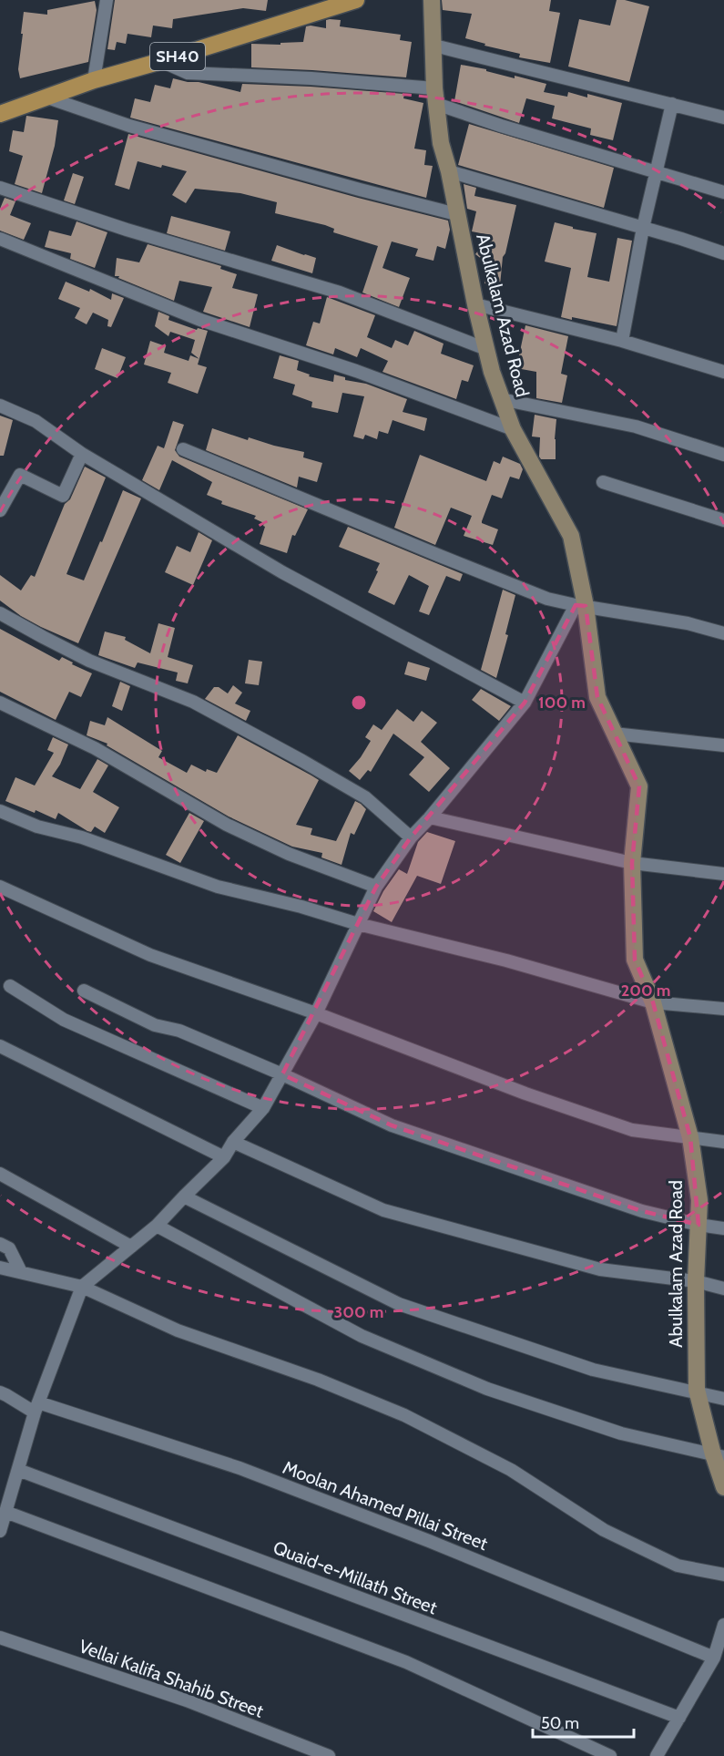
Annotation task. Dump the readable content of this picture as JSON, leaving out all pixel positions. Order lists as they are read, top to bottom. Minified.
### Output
{"streets":{"main road":["SH40","Abulkalam Azad Road"],"street":["Moolan Ahamed Pillai Street","Quaid-e-Millath Street","Vellai Kalifa Shahib Street"]},"scale_bar":"50 m","rings":["100 m","200 m","300 m"]}
